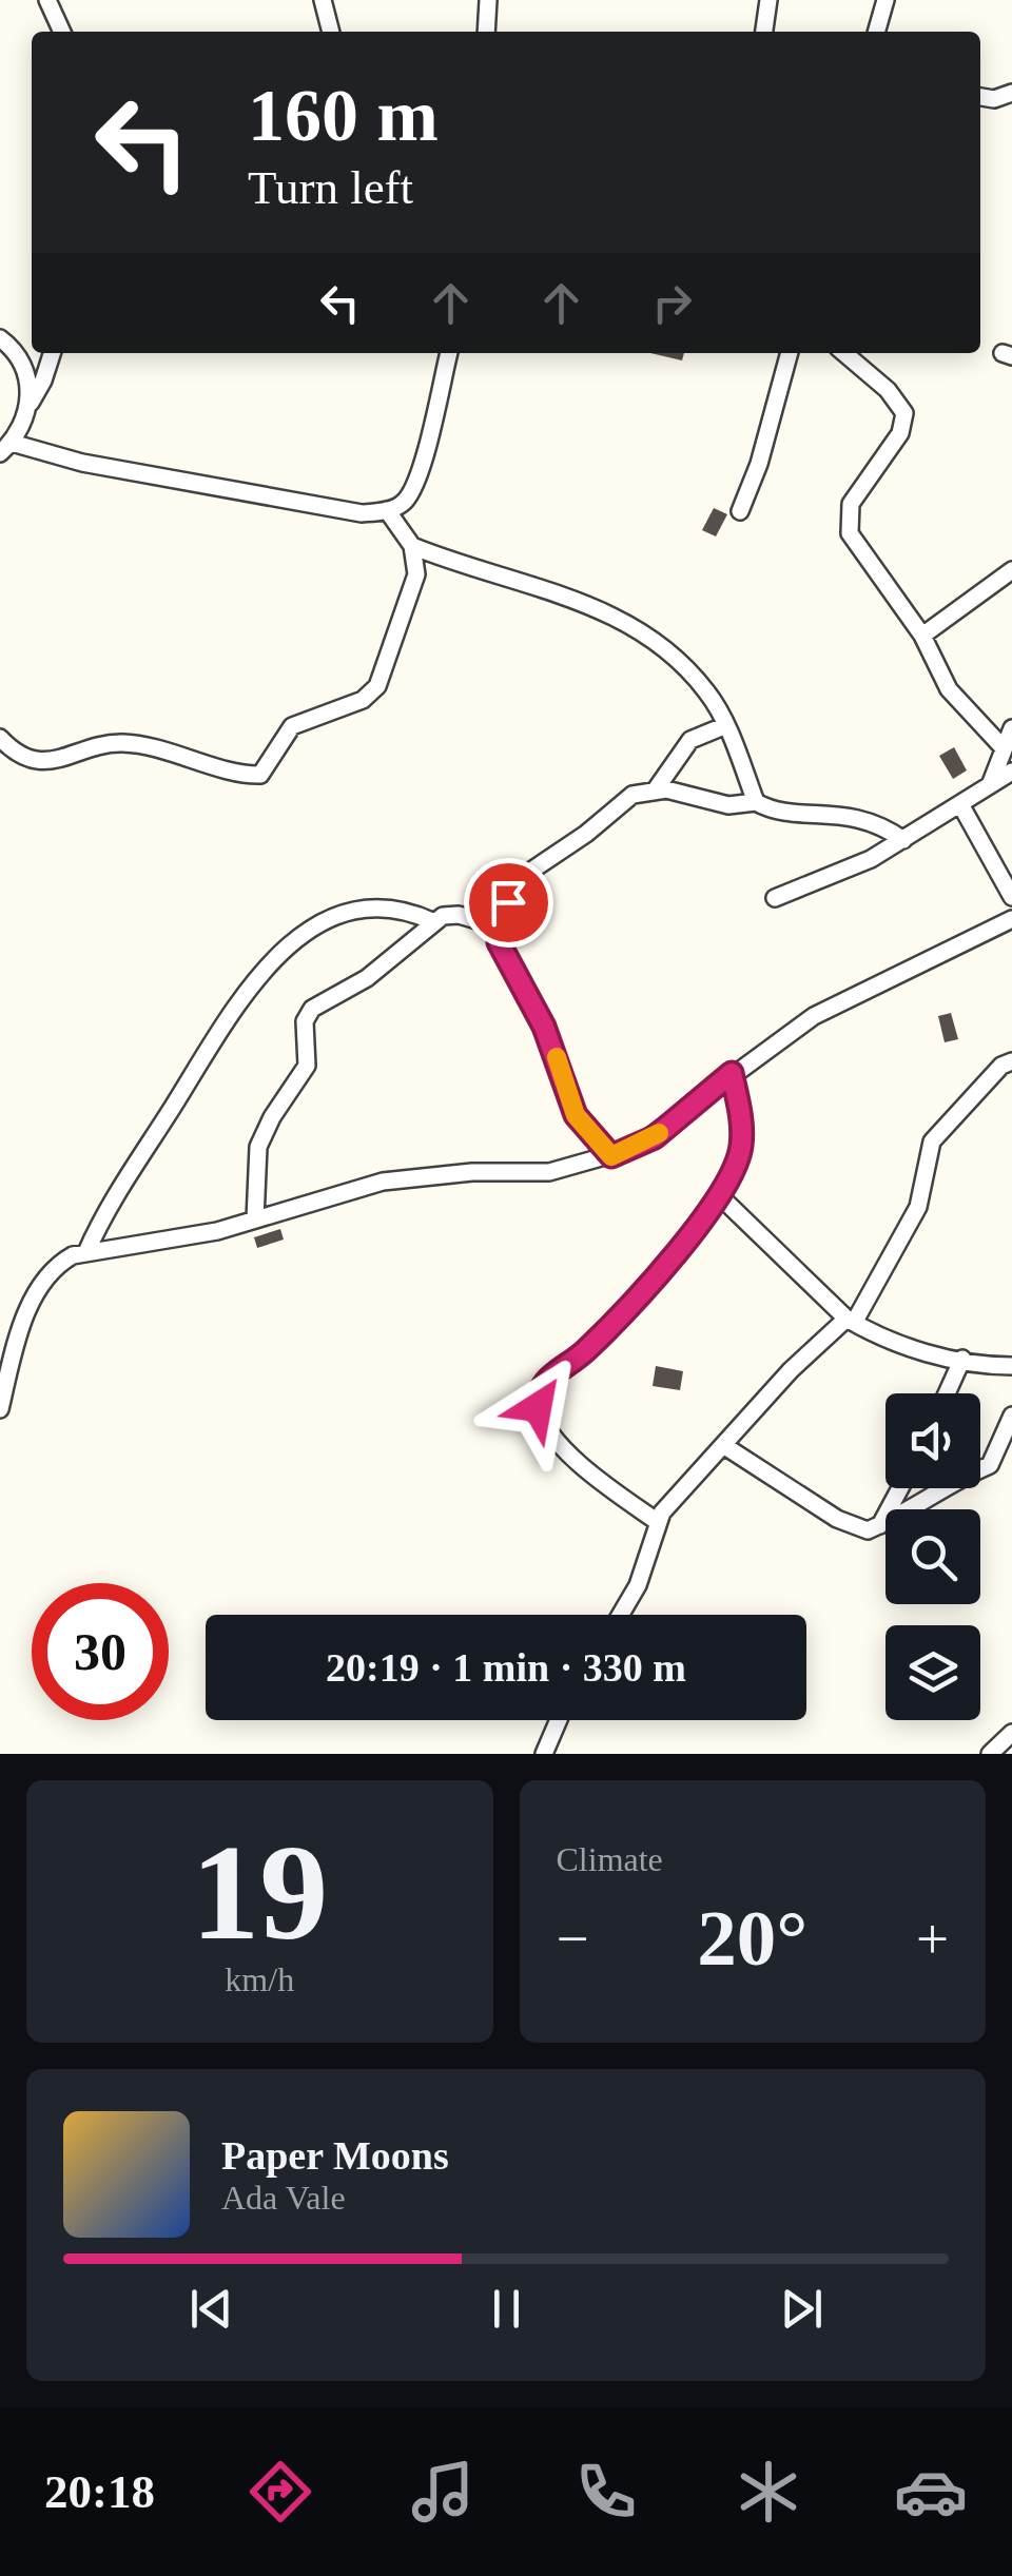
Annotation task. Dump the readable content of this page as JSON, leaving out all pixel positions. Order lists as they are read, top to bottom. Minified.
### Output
{"page":{"turn":["160 m","Turn left"],"limit":"30","trip":"20:19 · 1 min · 330 m","tile":[["19","km/h"],"Climate"],"heat":["−","20°","+"],"song":["Paper Moons","Ada Vale"],"tabs":"20:18"}}
